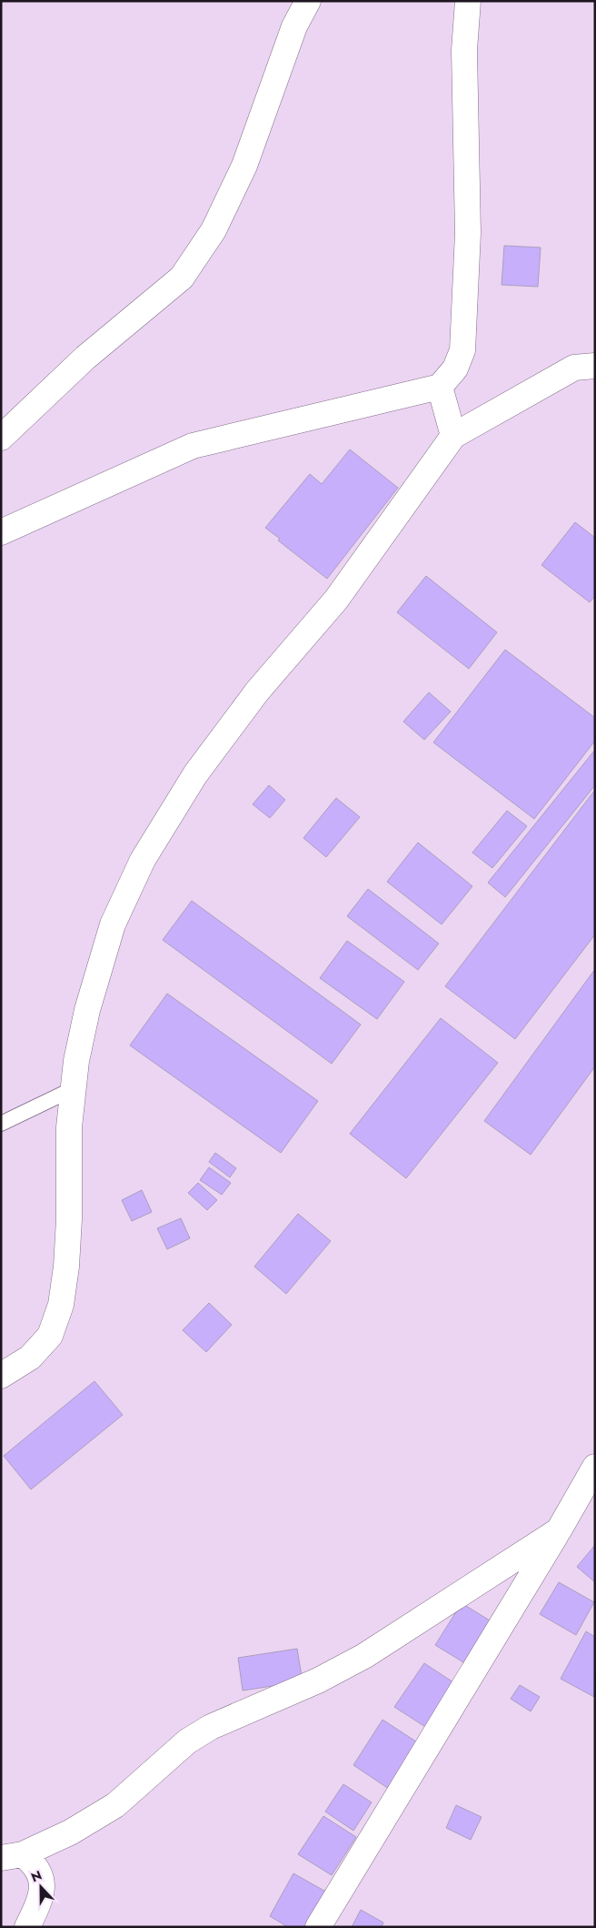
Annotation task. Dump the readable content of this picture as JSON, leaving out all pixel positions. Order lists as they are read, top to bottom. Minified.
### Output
{"north":"top"}
